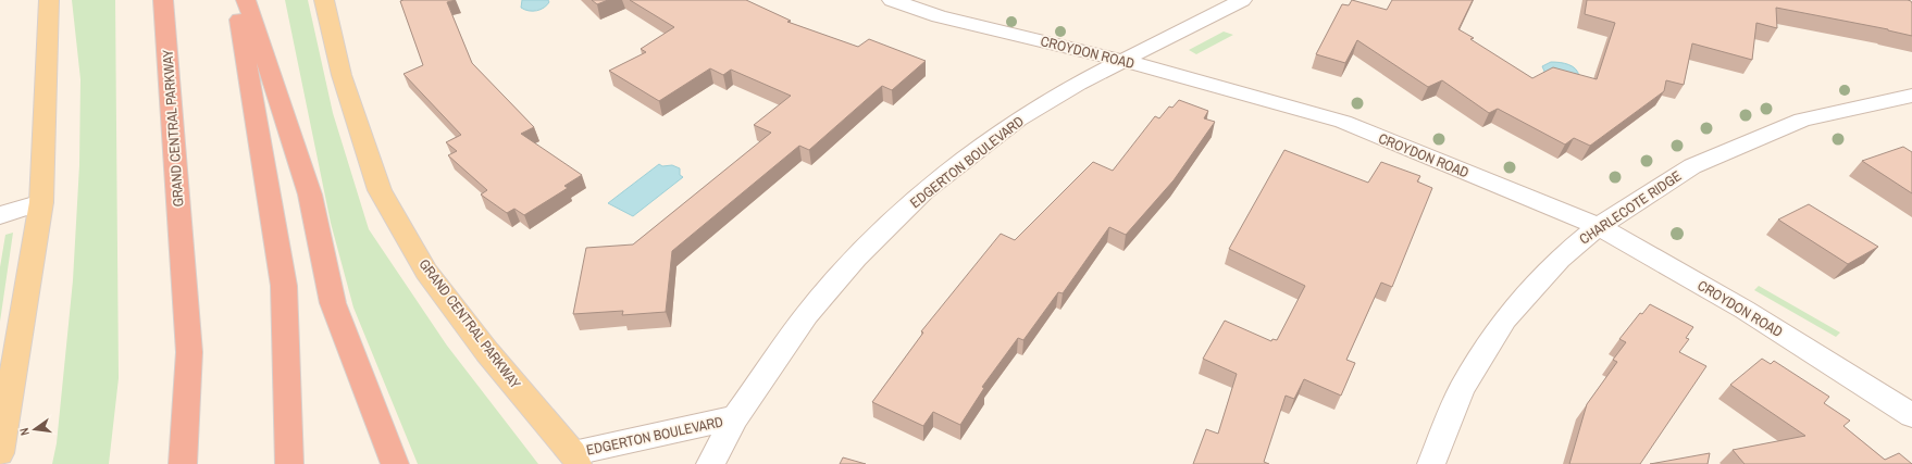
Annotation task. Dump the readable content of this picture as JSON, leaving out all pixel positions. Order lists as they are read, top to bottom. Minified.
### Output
{"streets":{"highway":["GRAND CENTRAL PARKWAY"],"street":["CROYDON ROAD","EDGERTON BOULEVARD","CHARLECOTE RIDGE"]},"crossings":[["CROYDON ROAD","EDGERTON BOULEVARD"],["CROYDON ROAD","CHARLECOTE RIDGE"],["GRAND CENTRAL PARKWAY","EDGERTON BOULEVARD"]],"north":"left"}
